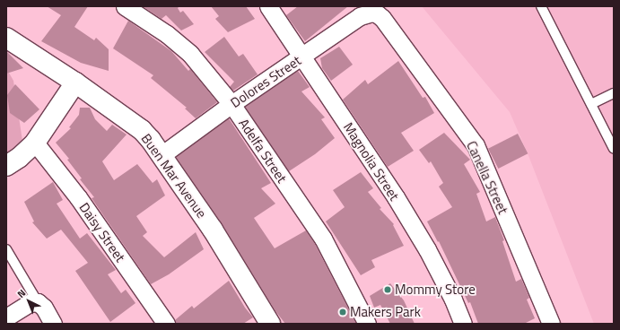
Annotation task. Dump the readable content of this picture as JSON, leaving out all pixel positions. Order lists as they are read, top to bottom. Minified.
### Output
{"streets":{"street":["Dolores Street","Adelfa Street","Magnolia Street","Buen Mar Avenue","Canella Street","Daisy Street"]},"crossings":[["Dolores Street","Adelfa Street"],["Dolores Street","Magnolia Street"],["Dolores Street","Buen Mar Avenue"],["Dolores Street","Canella Street"]],"places":["Mommy Store","Makers Park"],"north":"top left"}
